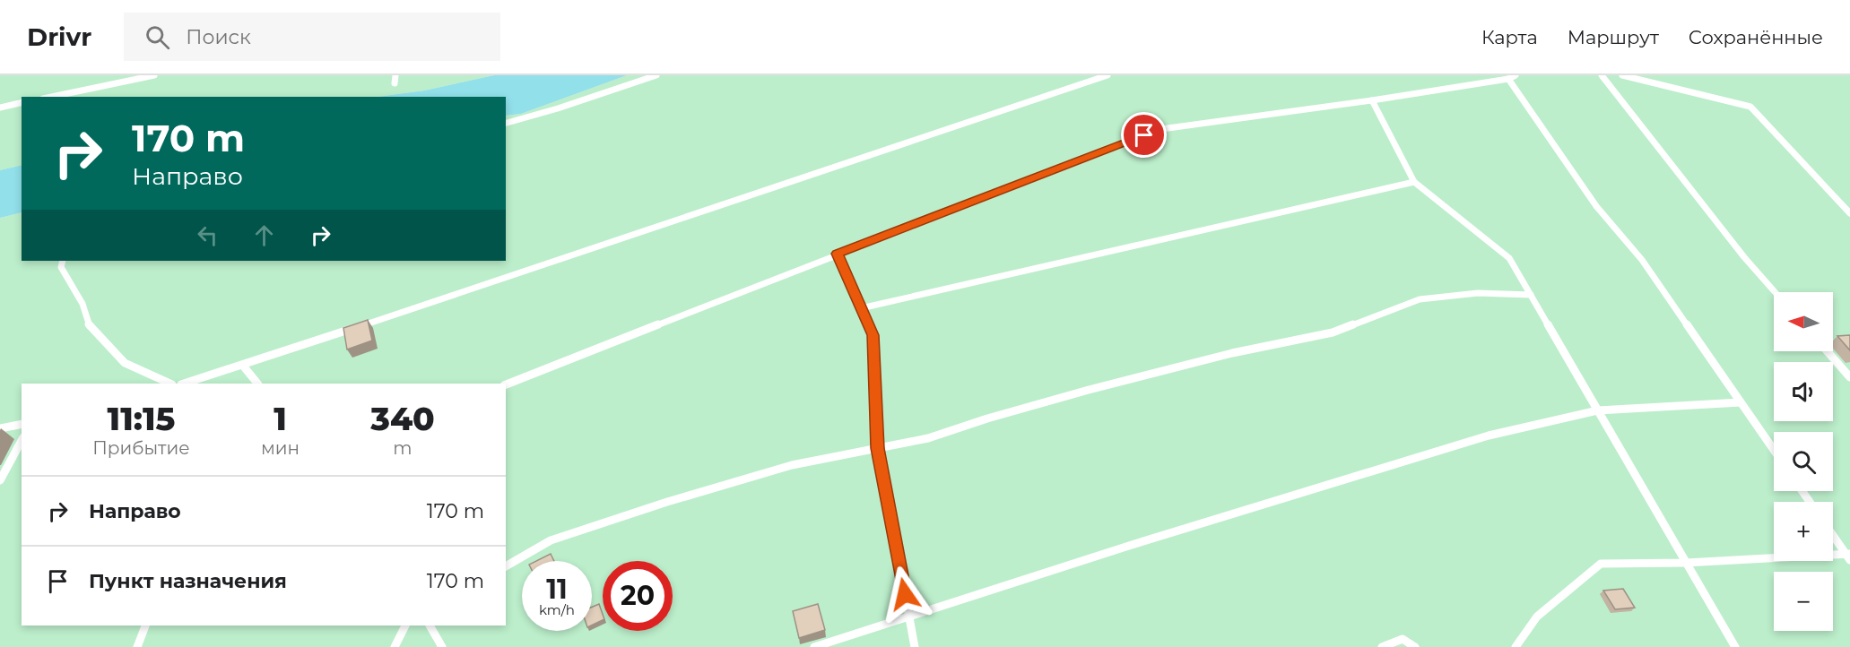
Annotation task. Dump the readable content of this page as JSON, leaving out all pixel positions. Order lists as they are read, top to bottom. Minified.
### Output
{"north":"left","page":{"header":"Drivr","search":"Поиск","nav":["Карта","Маршрут","Сохранённые"],"turn":["170 m","Направо"],"map_buttons":["+","−"],"eta":["11:15","Прибытие","1","мин","340","m"],"list":[{"name":"Направо","value":"170 m"},{"name":"Пункт назначения","value":"170 m"}],"speed":"11 km/h","limit":"20"}}
